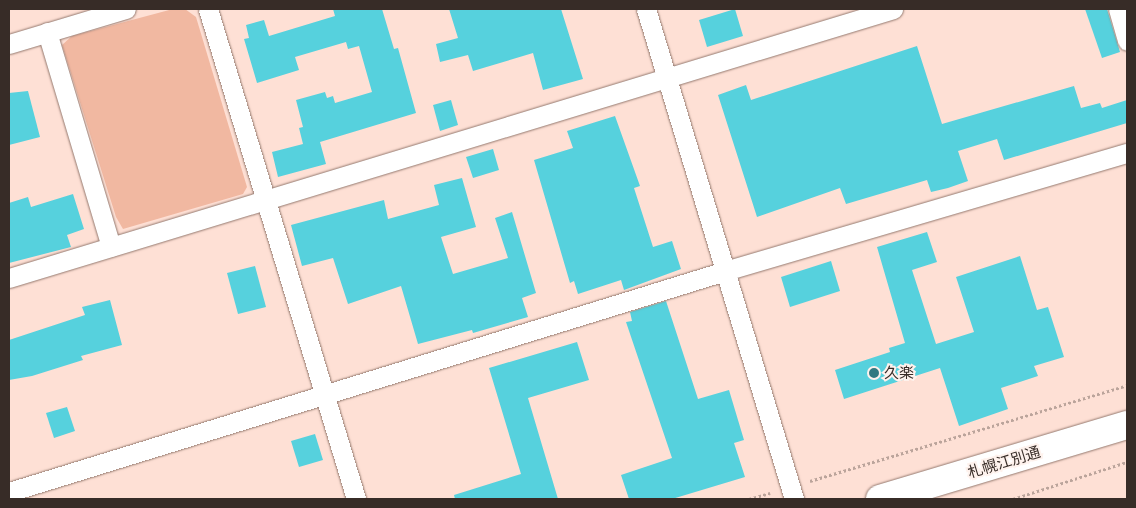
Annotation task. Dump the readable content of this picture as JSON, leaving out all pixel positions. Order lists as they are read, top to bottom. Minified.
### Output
{"streets":{"highway":["札幌江別通"]},"places":["久楽"]}
